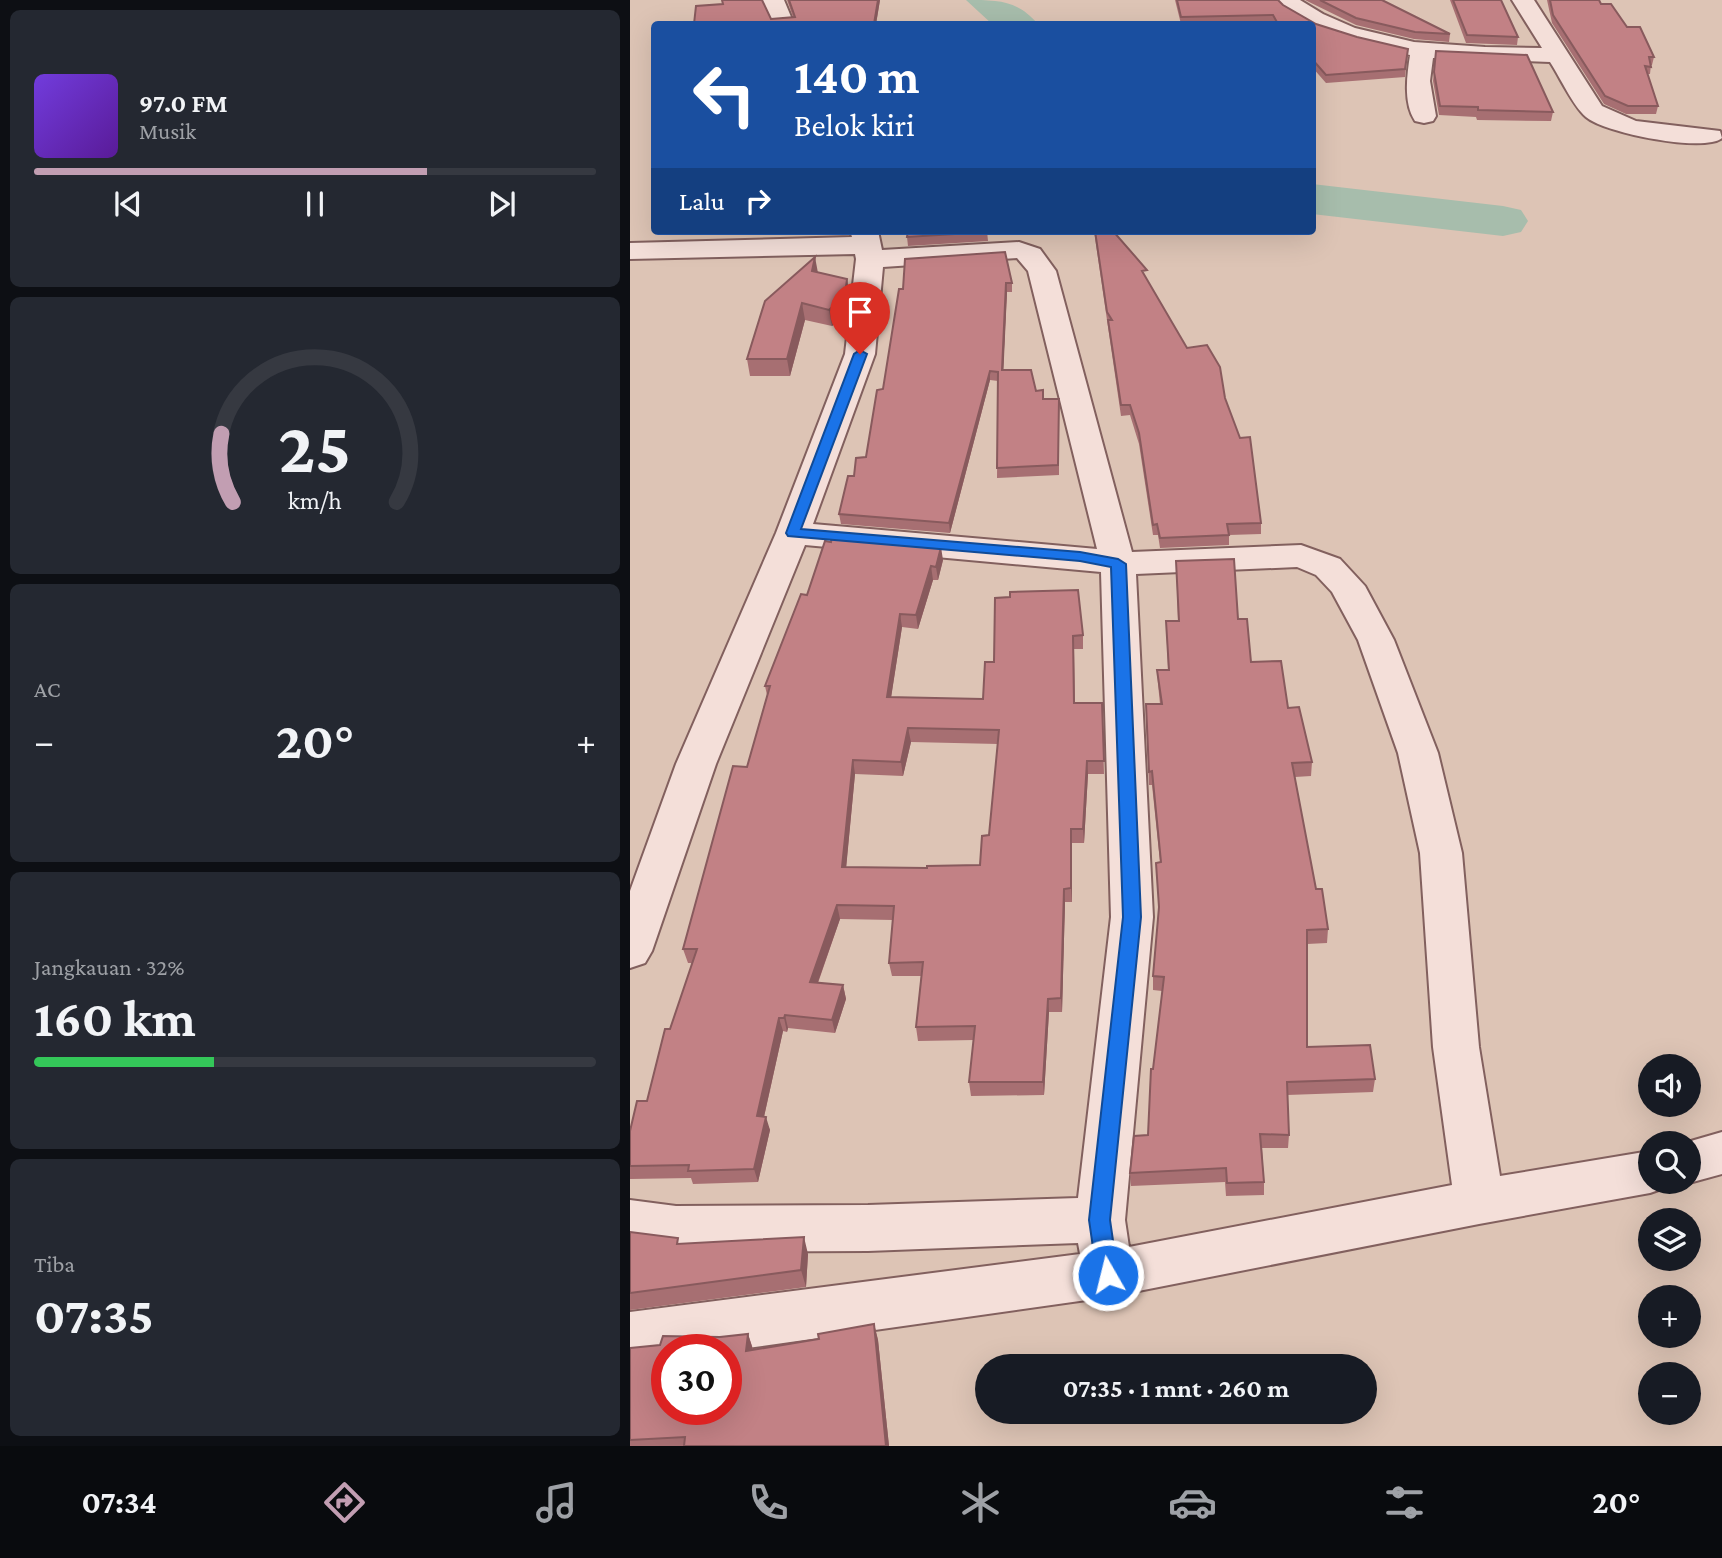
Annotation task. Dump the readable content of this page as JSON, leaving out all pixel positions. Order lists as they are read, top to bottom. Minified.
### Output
{"page":{"turn":["140 m","Belok kiri"],"song":["97.0 FM","Musik"],"then":"Lalu","tile":["AC",["Jangkauan · 32%","160 km"],["Tiba","07:35"]],"heat":["−","20°","+"],"map_buttons":["+","−"],"limit":"30","trip":"07:35 · 1 mnt · 260 m","tabs":["07:34","20°"],"gauge":["25","km/h"]}}
